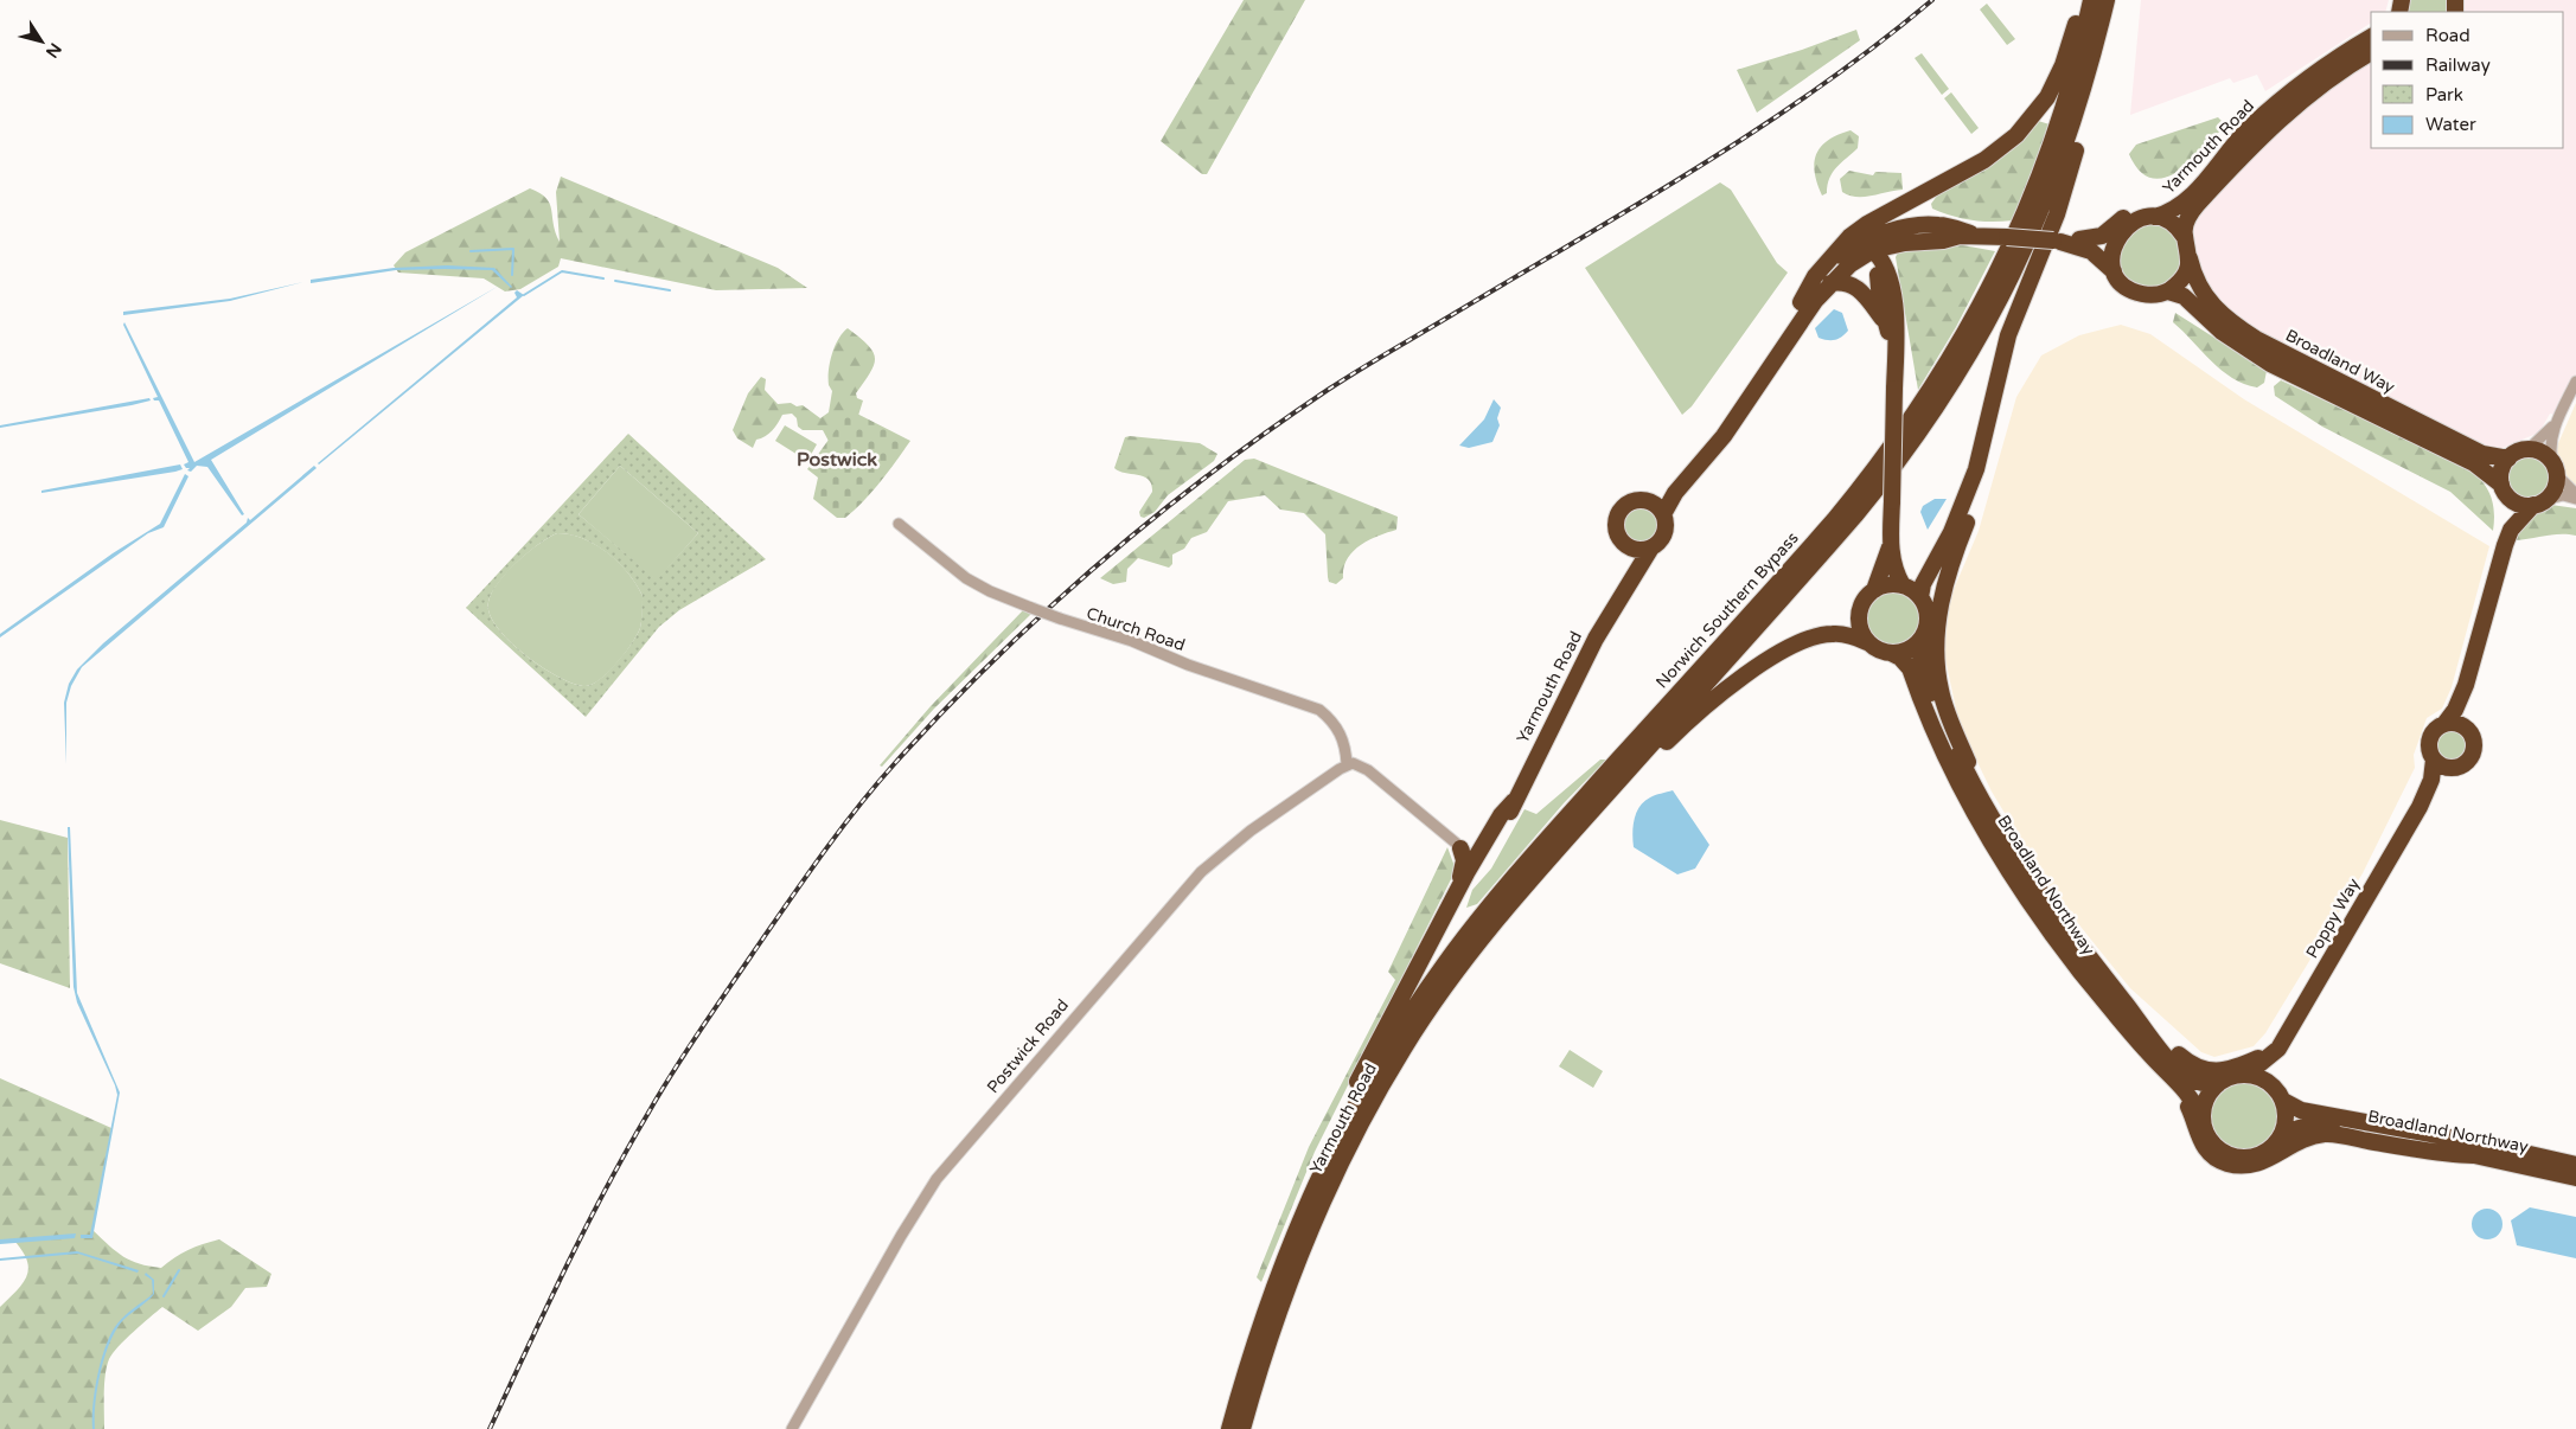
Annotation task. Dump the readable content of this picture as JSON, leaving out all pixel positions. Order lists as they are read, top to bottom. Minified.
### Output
{"streets":{"highway":["Yarmouth Road","Broadland Way","Norwich Southern Bypass","Broadland Northway","Poppy Way"],"street":["Church Road","Postwick Road"]},"crossings":[["Yarmouth Road","Broadland Way"],["Yarmouth Road","Norwich Southern Bypass"],["Church Road","Postwick Road"],["Broadland Northway","Poppy Way"]],"districts":["Postwick"],"legend":["Road","Railway","Park","Water"],"north":"bottom right"}
